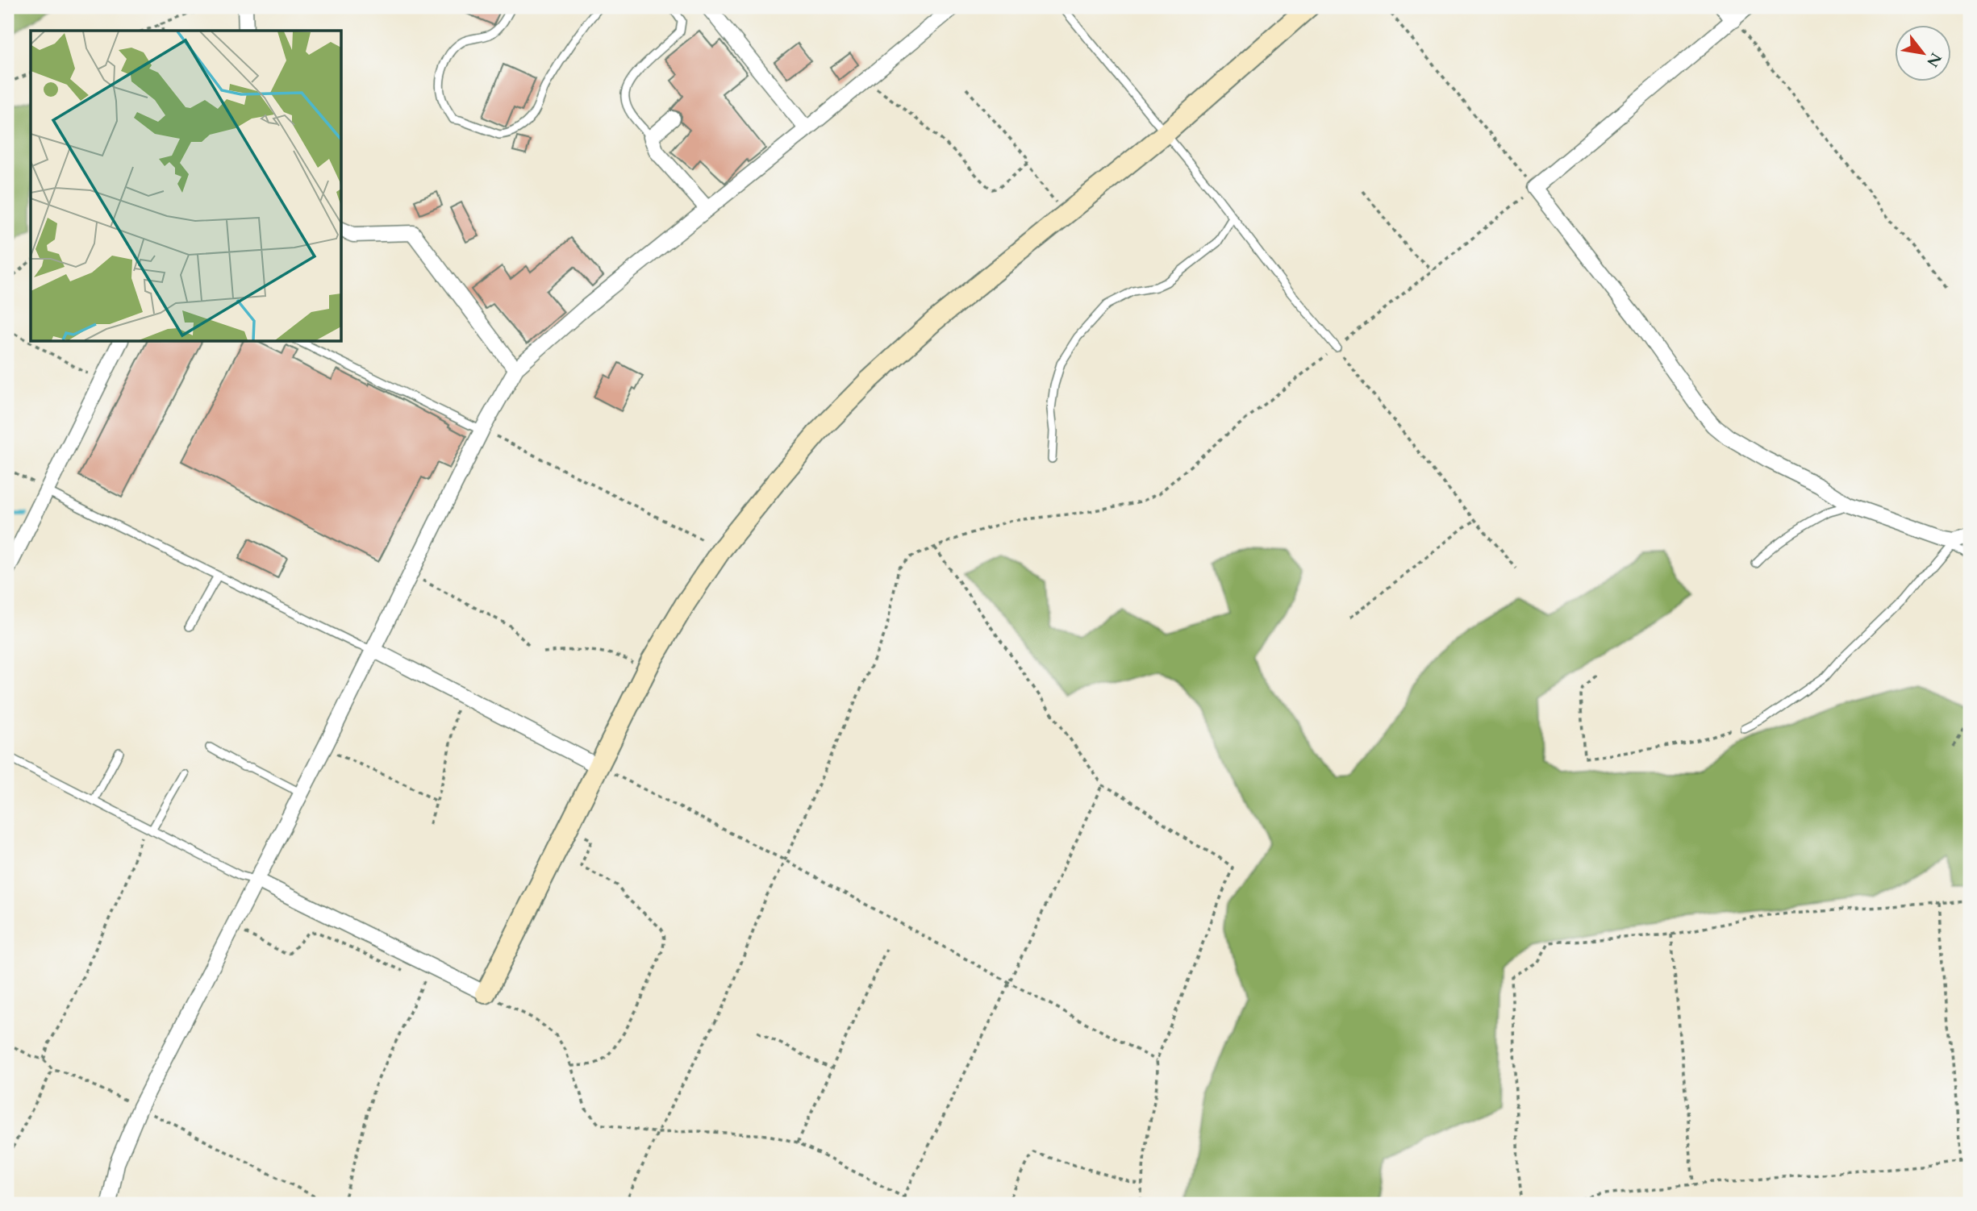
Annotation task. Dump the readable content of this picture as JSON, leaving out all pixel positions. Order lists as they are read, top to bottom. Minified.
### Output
{"north":"bottom right"}
